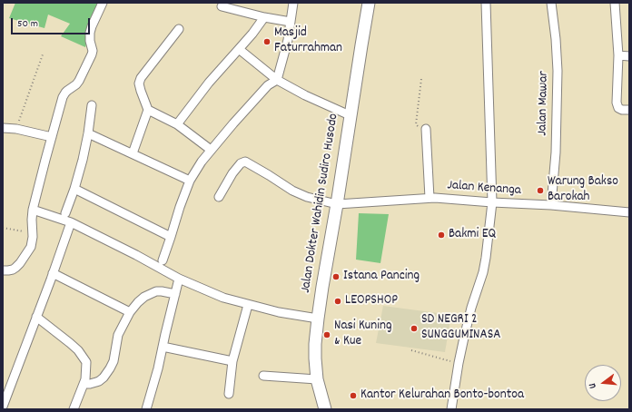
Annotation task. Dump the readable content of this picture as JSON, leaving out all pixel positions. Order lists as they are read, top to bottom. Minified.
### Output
{"streets":{"street":["Jalan Mawar","Jalan Kenanga","Jalan Dokter Wahidin Sudiro Husodo"]},"crossings":[["Jalan Mawar","Jalan Kenanga"],["Jalan Kenanga","Jalan Dokter Wahidin Sudiro Husodo"]],"places":["Masjid Faturrahman","Warung Bakso Barokah","Bakmi EQ","Istana Pancing","LEOPSHOP","SD NEGRI 2 SUNGGUMINASA","Nasi Kuning & Kue","Kantor Kelurahan Bonto-bontoa"],"scale_bar":"50 m","north":"left"}
